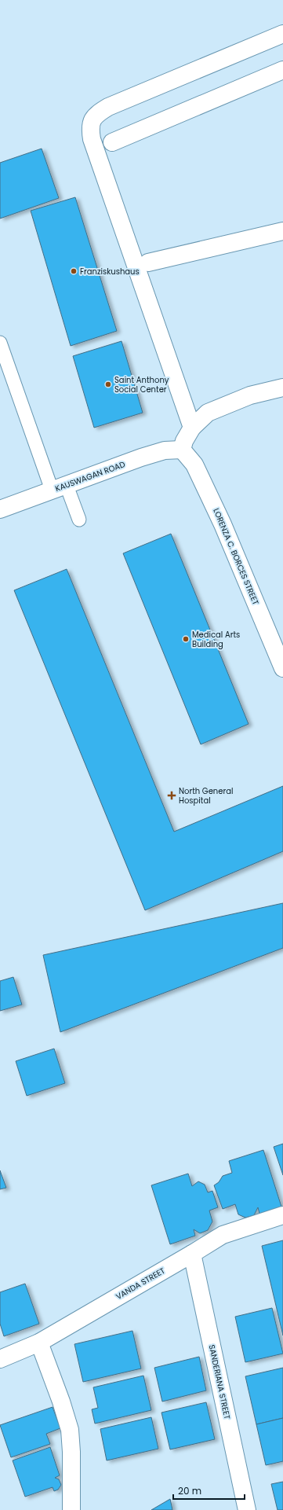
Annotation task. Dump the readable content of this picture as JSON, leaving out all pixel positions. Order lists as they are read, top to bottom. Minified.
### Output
{"streets":{"street":["KAUSWAGAN ROAD","LORENZA C. BORCES STREET","VANDA STREET","SANDERIANA STREET"]},"crossings":[["KAUSWAGAN ROAD","LORENZA C. BORCES STREET"],["VANDA STREET","SANDERIANA STREET"]],"places":{"other":["Franziskushaus","Saint Anthony Social Center","Medical Arts Building"],"health":["North General Hospital"]},"scale_bar":"20 m"}
